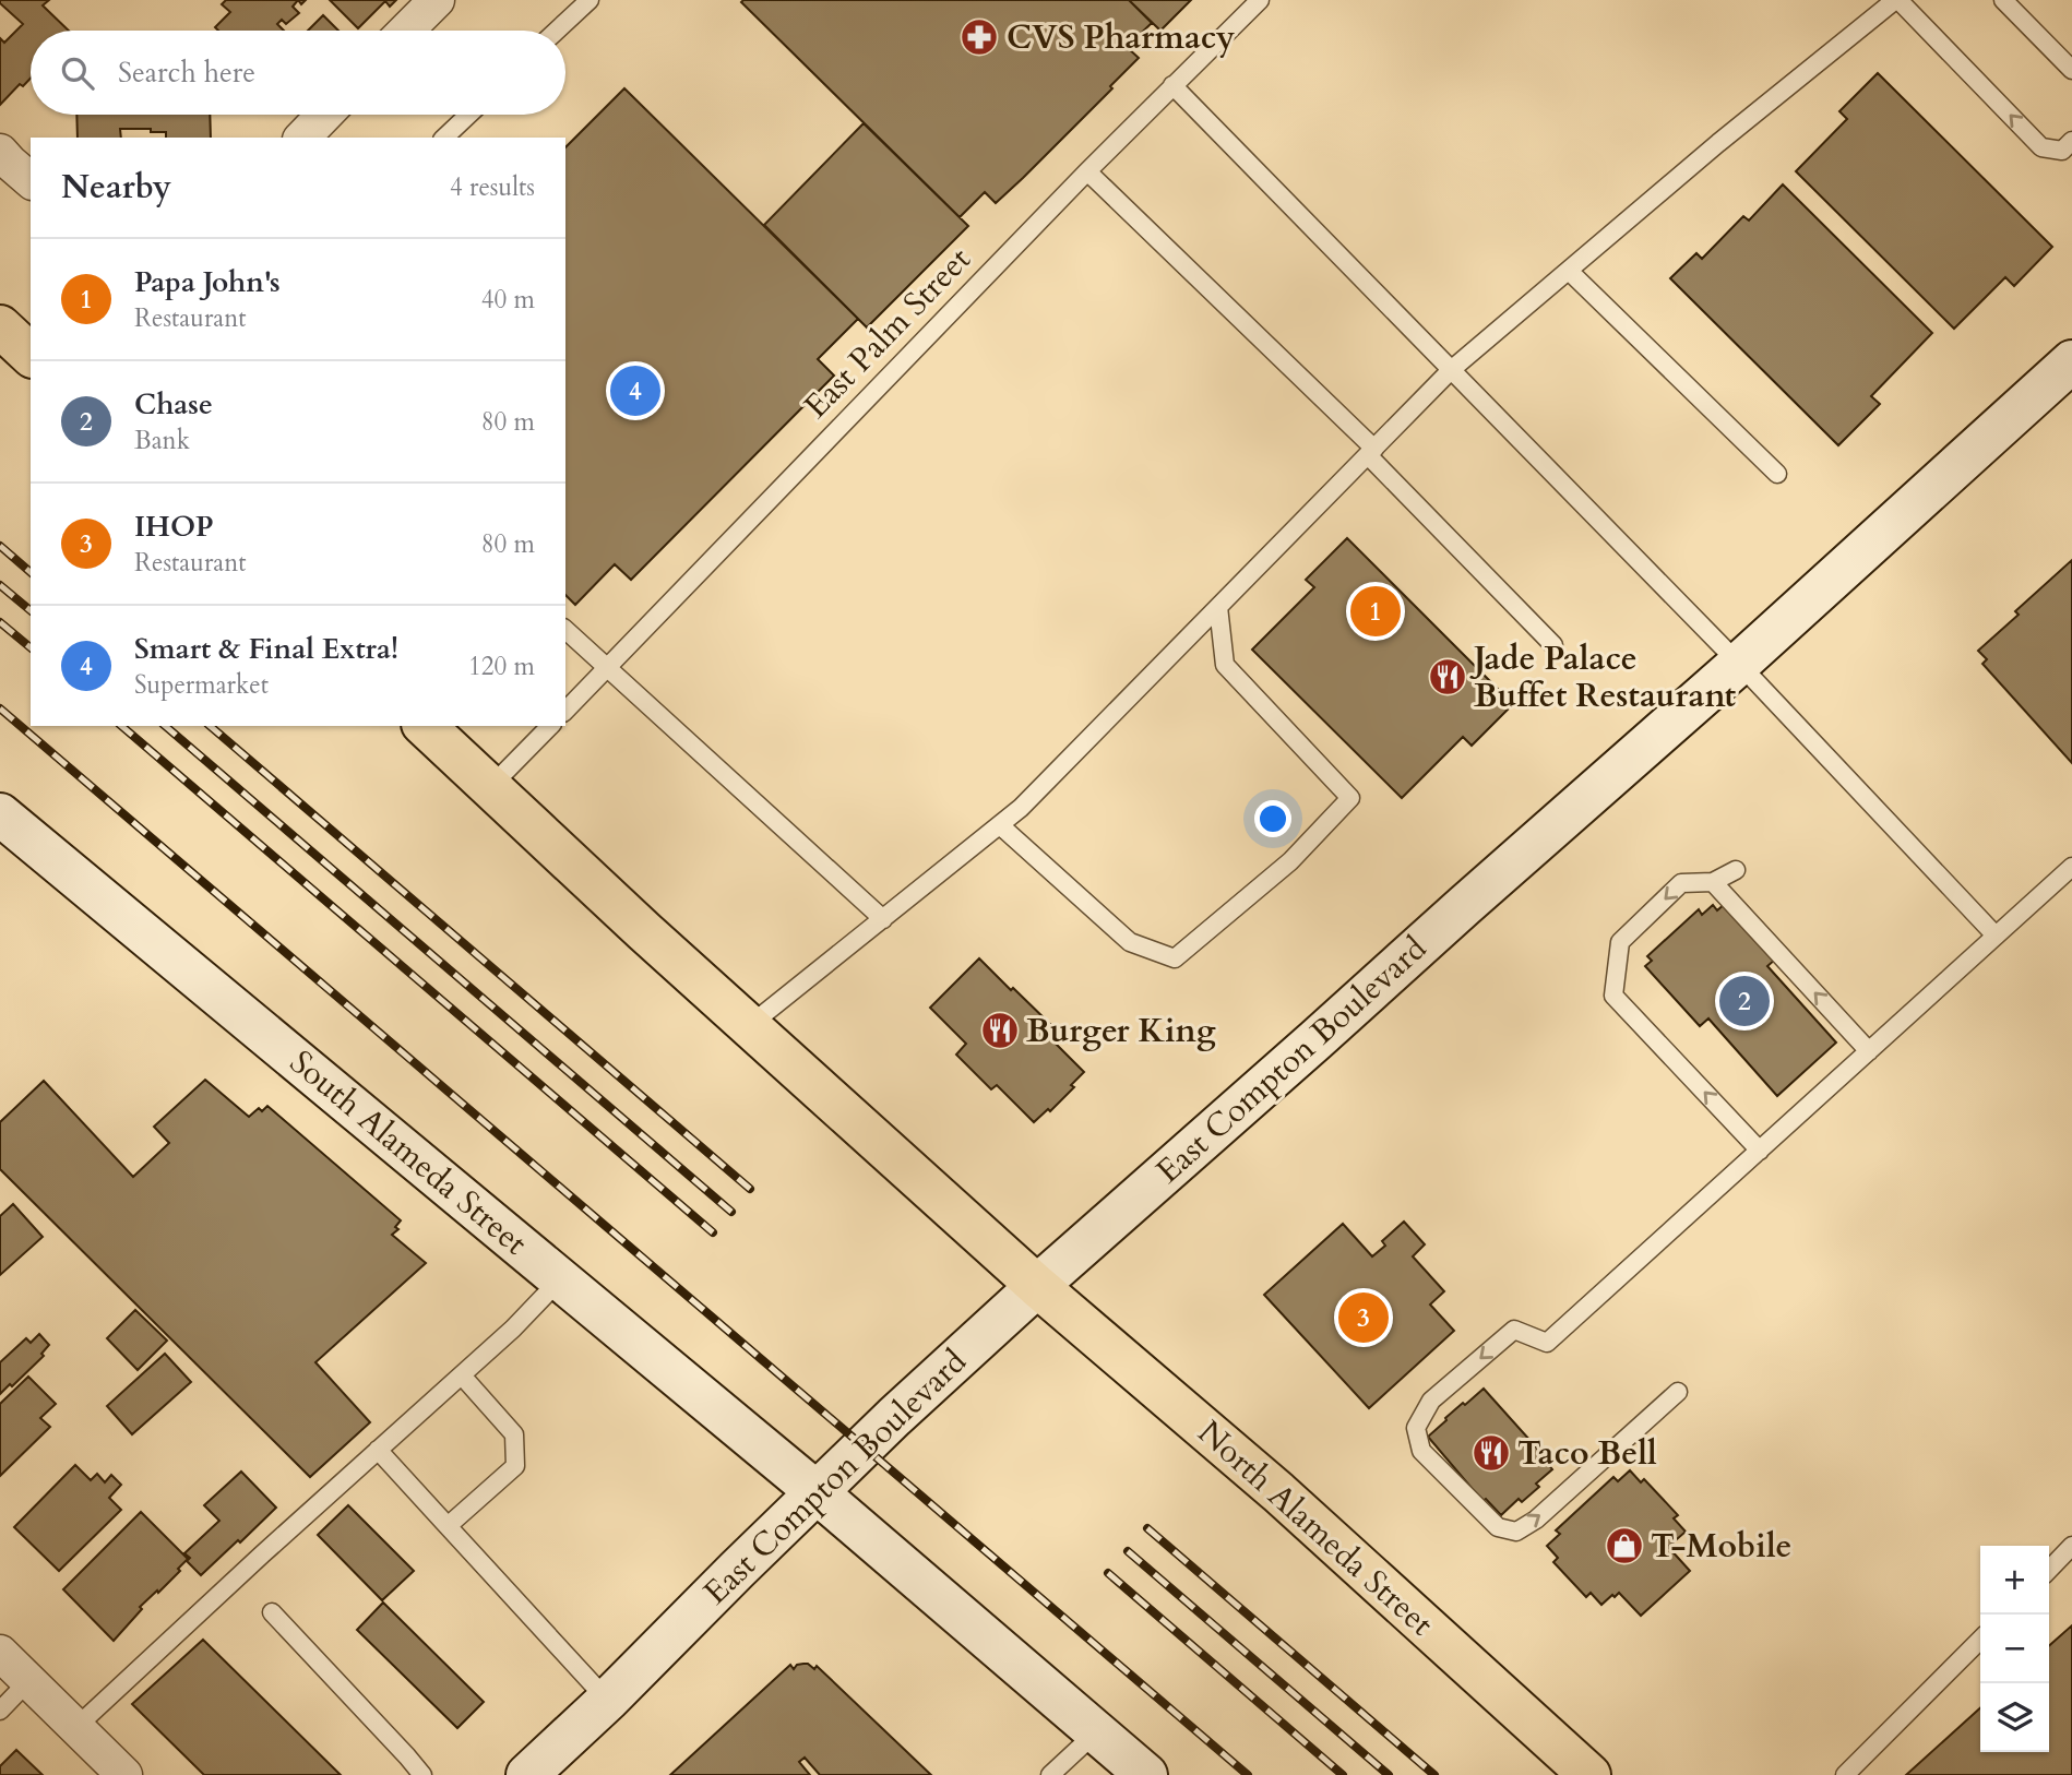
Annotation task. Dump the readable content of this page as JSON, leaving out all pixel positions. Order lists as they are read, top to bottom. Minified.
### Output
{"streets":{"main road":["East Compton Boulevard","South Alameda Street","North Alameda Street"],"lane":["East Palm Street"]},"crossings":[["East Compton Boulevard","South Alameda Street"],["East Compton Boulevard","North Alameda Street"]],"places":{"pharmacy":["CVS Pharmacy"],"restaurant":["Jade Palace Buffet Restaurant","Burger King","Taco Bell"],"shop":["T-Mobile"]},"page":{"search":"Search here","heading":["Nearby","4 results"],"list":[{"mark":"1","name":"Papa John's","note":"Restaurant","value":"40 m"},{"mark":"2","name":"Chase","note":"Bank","value":"80 m"},{"mark":"3","name":"IHOP","note":"Restaurant","value":"80 m"},{"mark":"4","name":"Smart & Final Extra!","note":"Supermarket","value":"120 m"}],"pins":["4","1","2","3"],"map_buttons":["+","−"]}}
